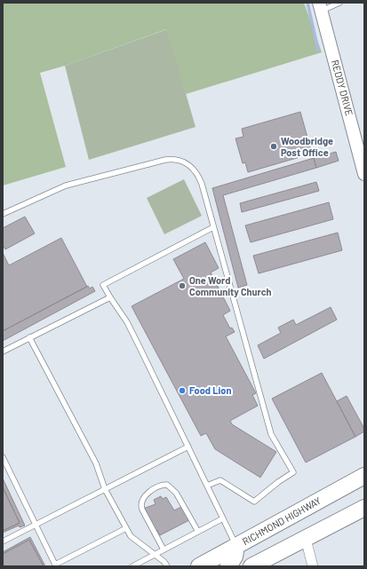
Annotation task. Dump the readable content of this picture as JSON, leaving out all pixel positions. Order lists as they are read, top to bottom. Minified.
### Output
{"streets":{"main road":["RICHMOND HIGHWAY"],"street":["REDDY DRIVE"]},"places":["Woodbridge Post Office","One Word Community Church","Food Lion"]}
